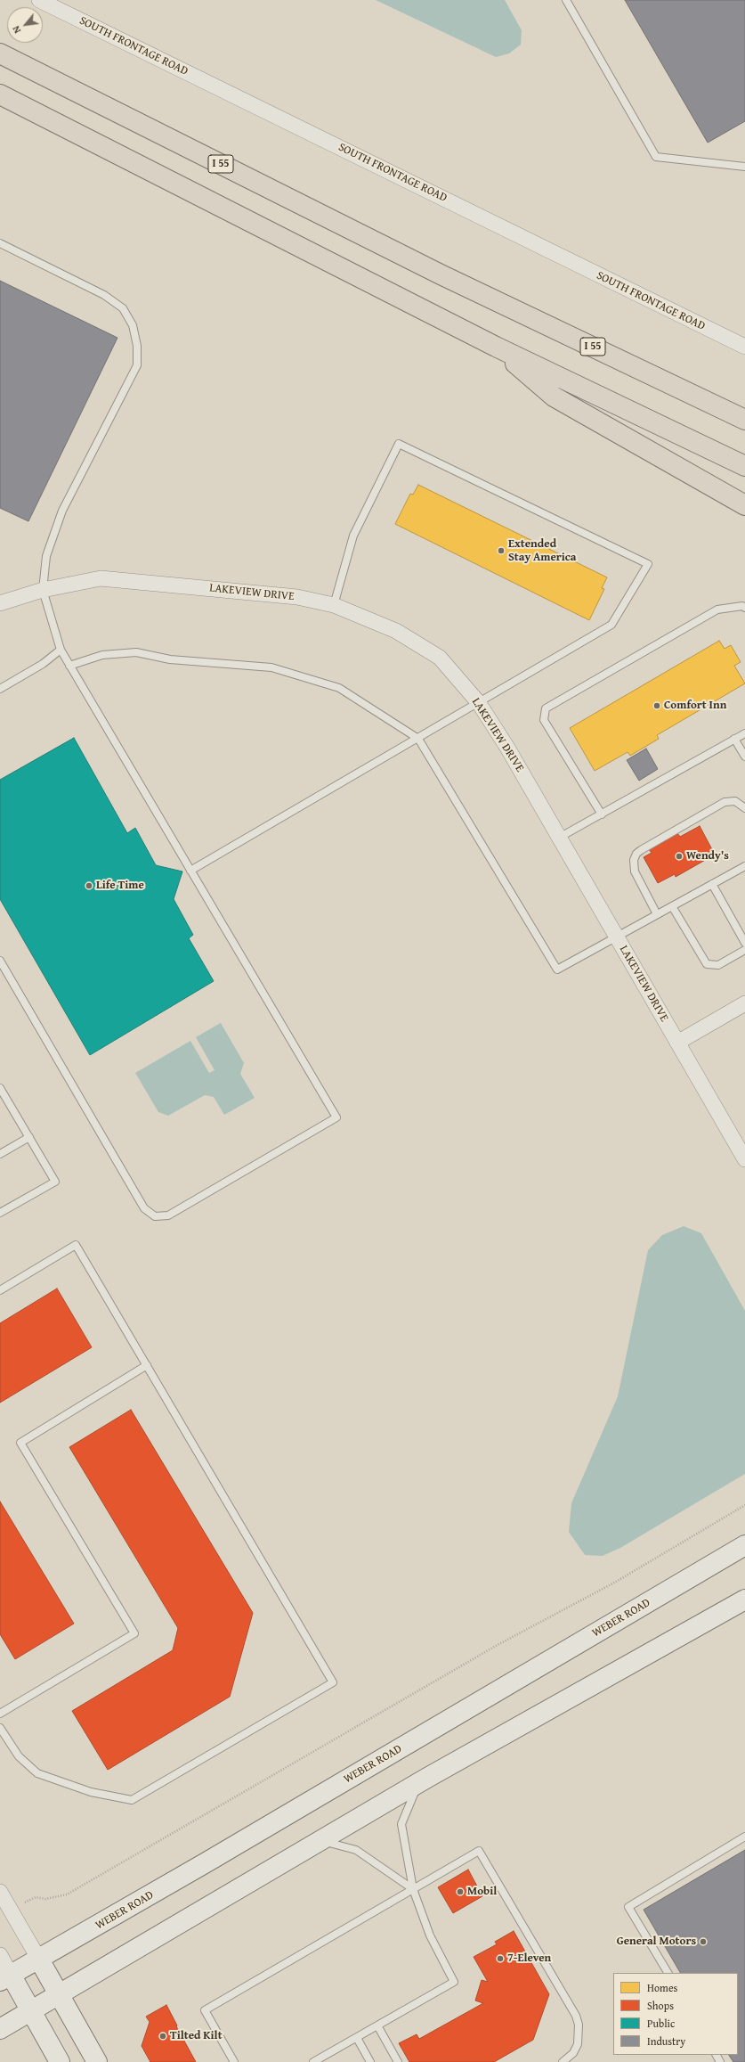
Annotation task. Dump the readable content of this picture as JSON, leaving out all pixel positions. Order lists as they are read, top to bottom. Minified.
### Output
{"streets":{"highway":["I 55"],"main road":["WEBER ROAD"],"street":["SOUTH FRONTAGE ROAD","LAKEVIEW DRIVE"]},"places":["Extended Stay America","Comfort Inn","Wendy's","Life Time","Mobil","General Motors","7-Eleven","Tilted Kilt"],"legend":["Homes","Shops","Public","Industry"],"north":"bottom left"}
